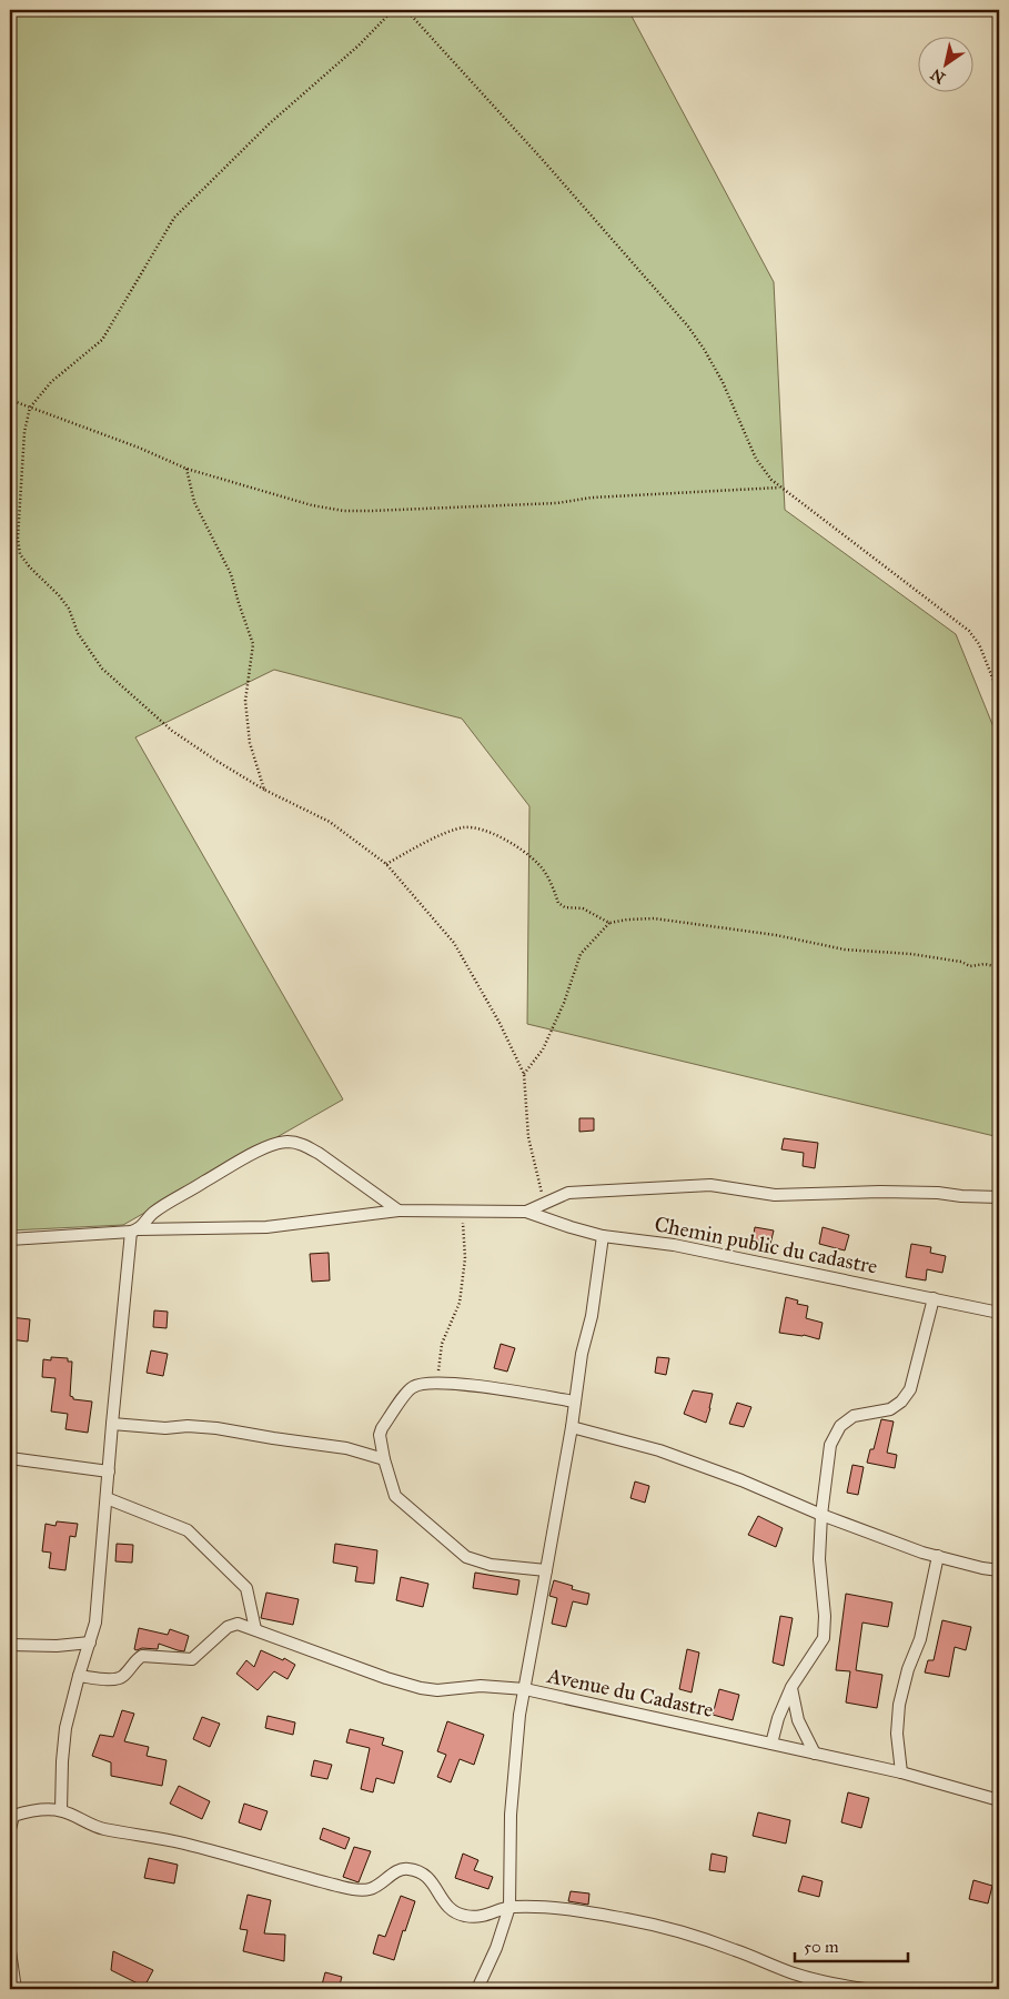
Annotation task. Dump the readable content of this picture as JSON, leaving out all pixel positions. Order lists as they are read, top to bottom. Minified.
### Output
{"streets":{"street":["Chemin public du cadastre","Avenue du Cadastre"]},"scale_bar":"50 m","north":"bottom left"}
